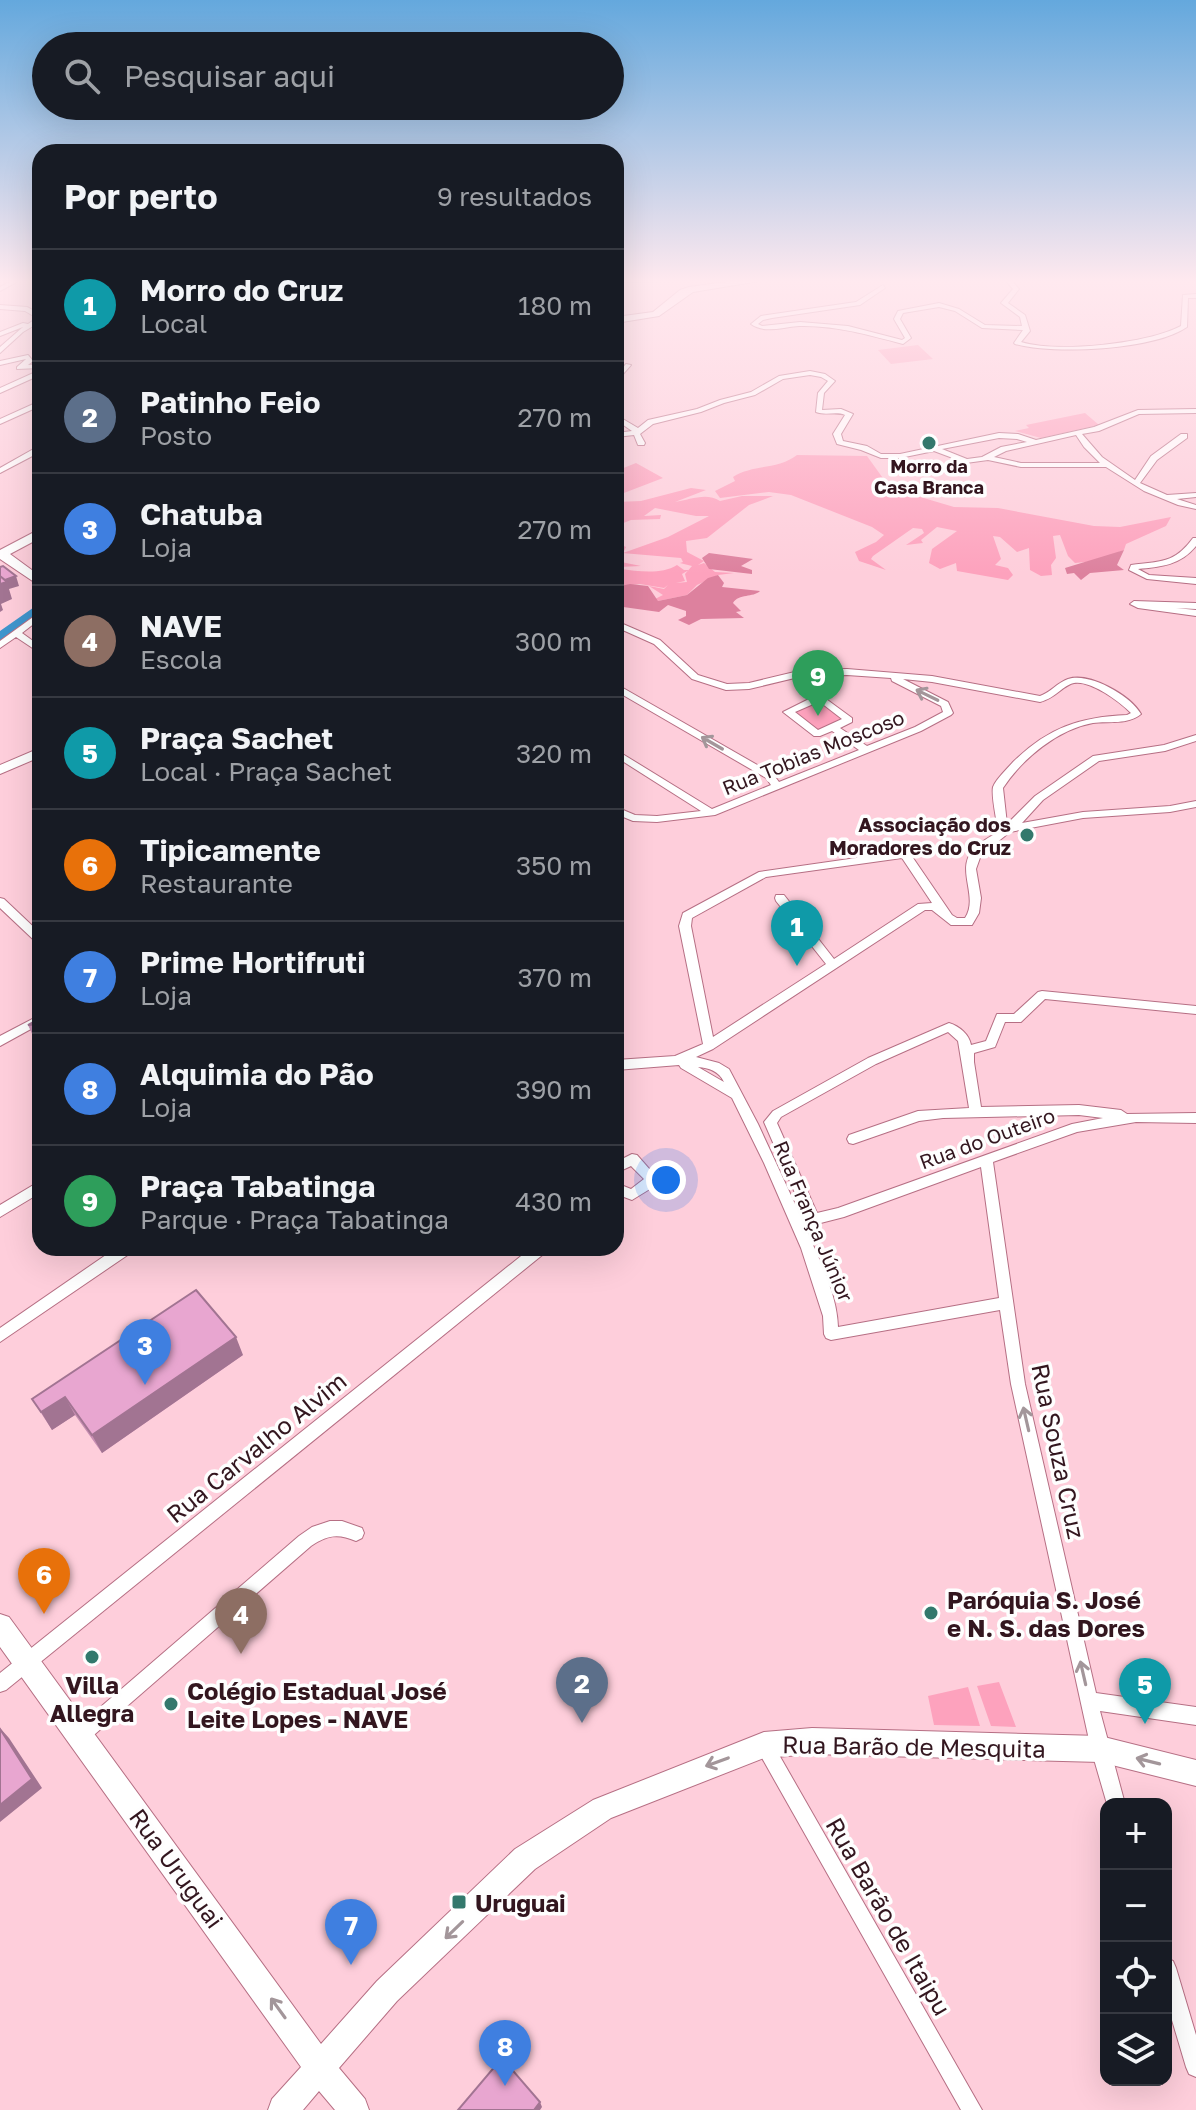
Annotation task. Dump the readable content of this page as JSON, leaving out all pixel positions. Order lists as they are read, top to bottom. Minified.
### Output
{"streets":{"main road":["Rua Barão de Mesquita","Rua Uruguai"],"street":["Rua Tobias Moscoso","Rua do Outeiro","Rua França Júnior","Rua Carvalho Alvim","Rua Souza Cruz","Rua Barão de Itaipu"]},"crossings":[["Rua do Outeiro","Rua França Júnior"],["Rua do Outeiro","Rua Souza Cruz"],["Rua França Júnior","Rua Souza Cruz"],["Rua Carvalho Alvim","Rua Uruguai"],["Rua Souza Cruz","Rua Barão de Mesquita"],["Rua Barão de Mesquita","Rua Uruguai"],["Rua Barão de Mesquita","Rua Barão de Itaipu"]],"one_way":["Rua Souza Cruz","Rua Barão de Mesquita","Rua Uruguai"],"places":{"other":["Morro da Casa Branca","Associação dos Moradores do Cruz","Paróquia S. José e N. S. das Dores","Villa Allegra","Colégio Estadual José Leite Lopes - NAVE"],"transit":["Uruguai"]},"page":{"search":"Pesquisar aqui","heading":["Por perto","9 resultados"],"list":[{"mark":"1","name":"Morro do Cruz","note":"Local","value":"180 m"},{"mark":"2","name":"Patinho Feio","note":"Posto","value":"270 m"},{"mark":"3","name":"Chatuba","note":"Loja","value":"270 m"},{"mark":"4","name":"NAVE","note":"Escola","value":"300 m"},{"mark":"5","name":"Praça Sachet","note":"Local · Praça Sachet","value":"320 m"},{"mark":"6","name":"Tipicamente","note":"Restaurante","value":"350 m"},{"mark":"7","name":"Prime Hortifruti","note":"Loja","value":"370 m"},{"mark":"8","name":"Alquimia do Pão","note":"Loja","value":"390 m"},{"mark":"9","name":"Praça Tabatinga","note":"Parque · Praça Tabatinga","value":"430 m"}],"pins":["9","1","3","6","4","2","5","7","8"],"map_buttons":["+","−"]}}
